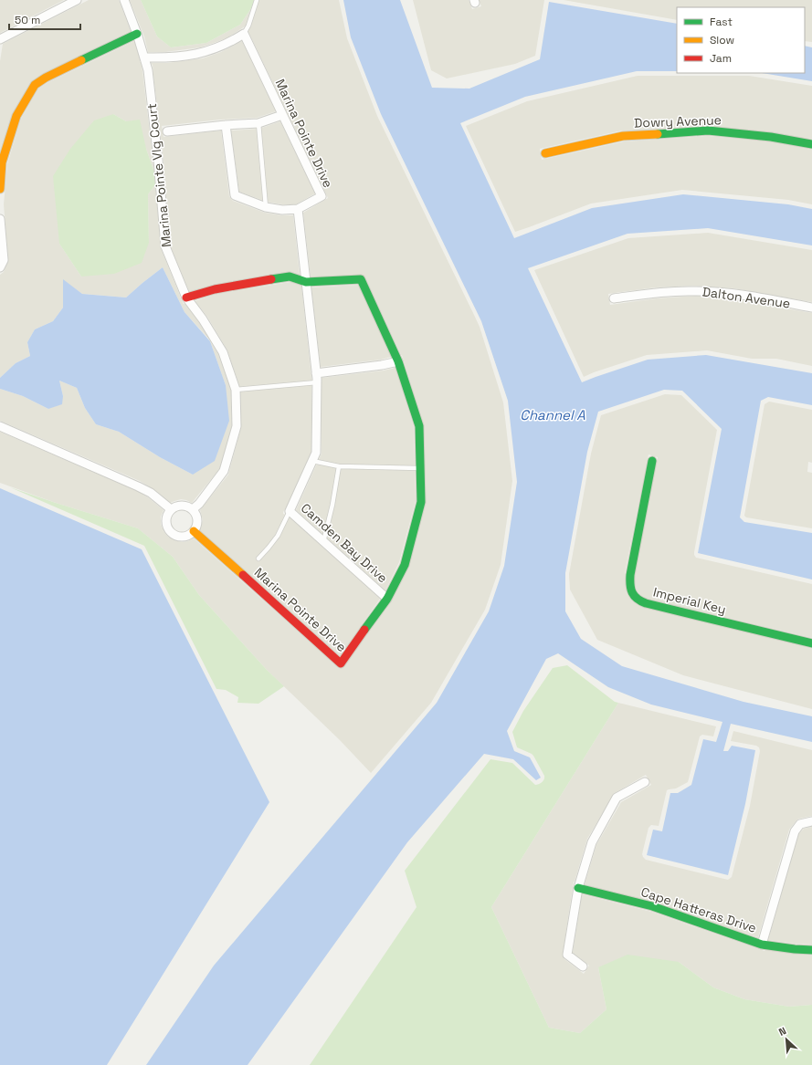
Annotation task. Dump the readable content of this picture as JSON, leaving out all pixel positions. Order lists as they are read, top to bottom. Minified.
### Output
{"streets":{"street":["Dowry Avenue","Marina Pointe Drive","Marina Pointe Vlg Court","Dalton Avenue","Camden Bay Drive","Imperial Key","Cape Hatteras Drive"]},"crossings":[["Marina Pointe Drive","Marina Pointe Vlg Court"],["Marina Pointe Drive","Camden Bay Drive"]],"water":["Channel A"],"legend":["Fast","Slow","Jam"],"scale_bar":"50 m","north":"top left"}
